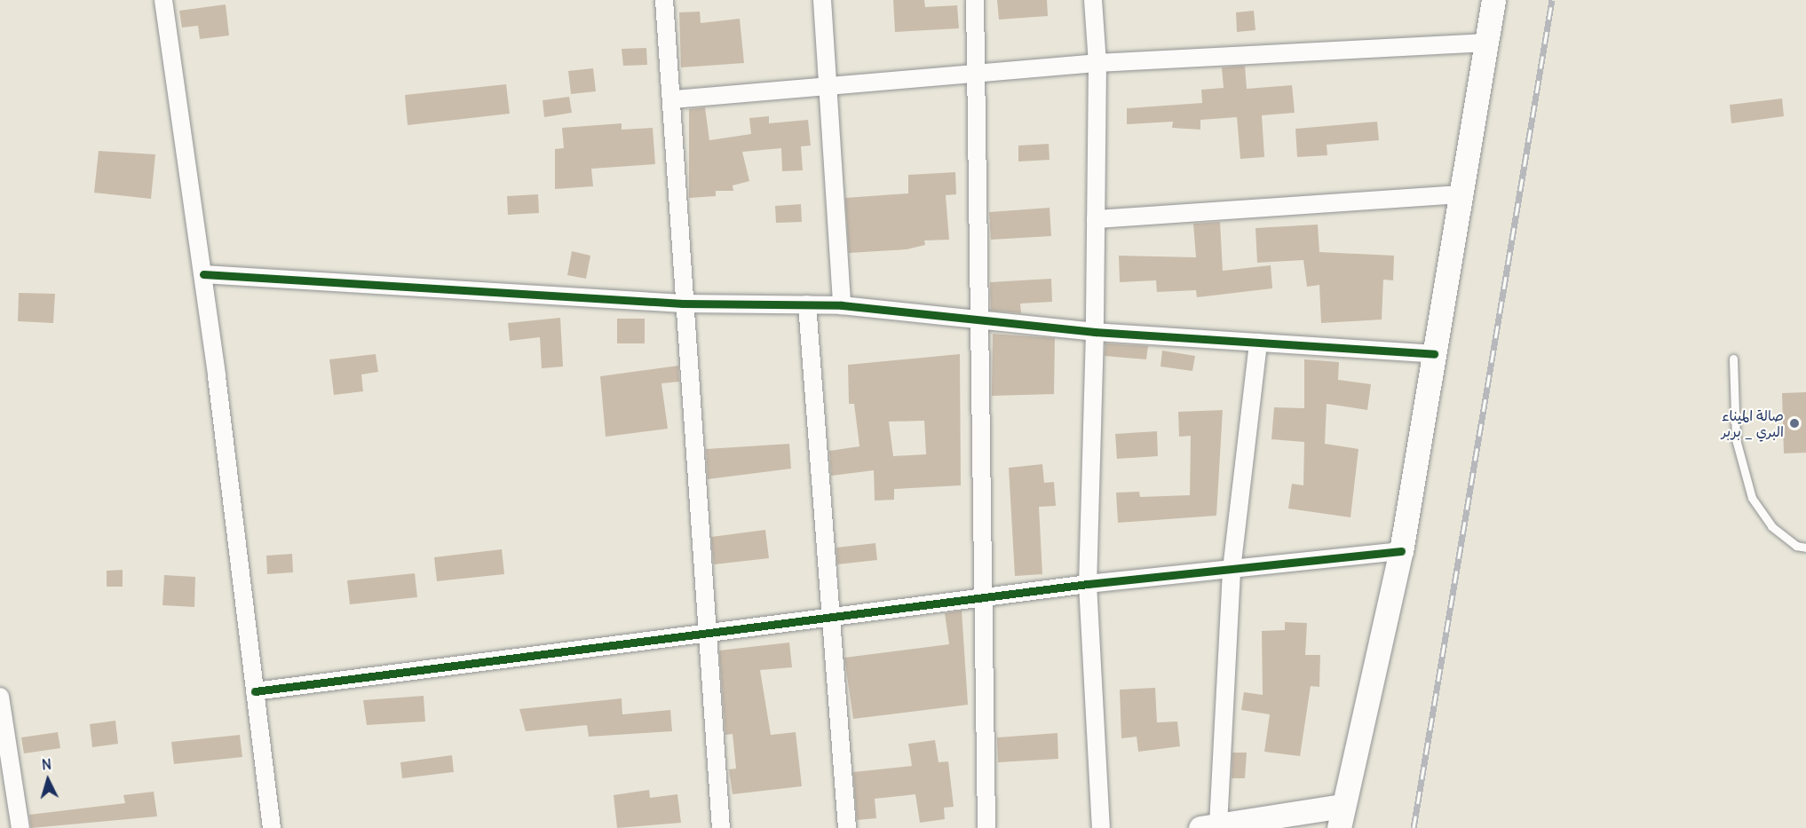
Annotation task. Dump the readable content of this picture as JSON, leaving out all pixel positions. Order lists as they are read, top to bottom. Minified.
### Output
{"places":["صالة الميناء البري _ بربر"],"north":"top"}
